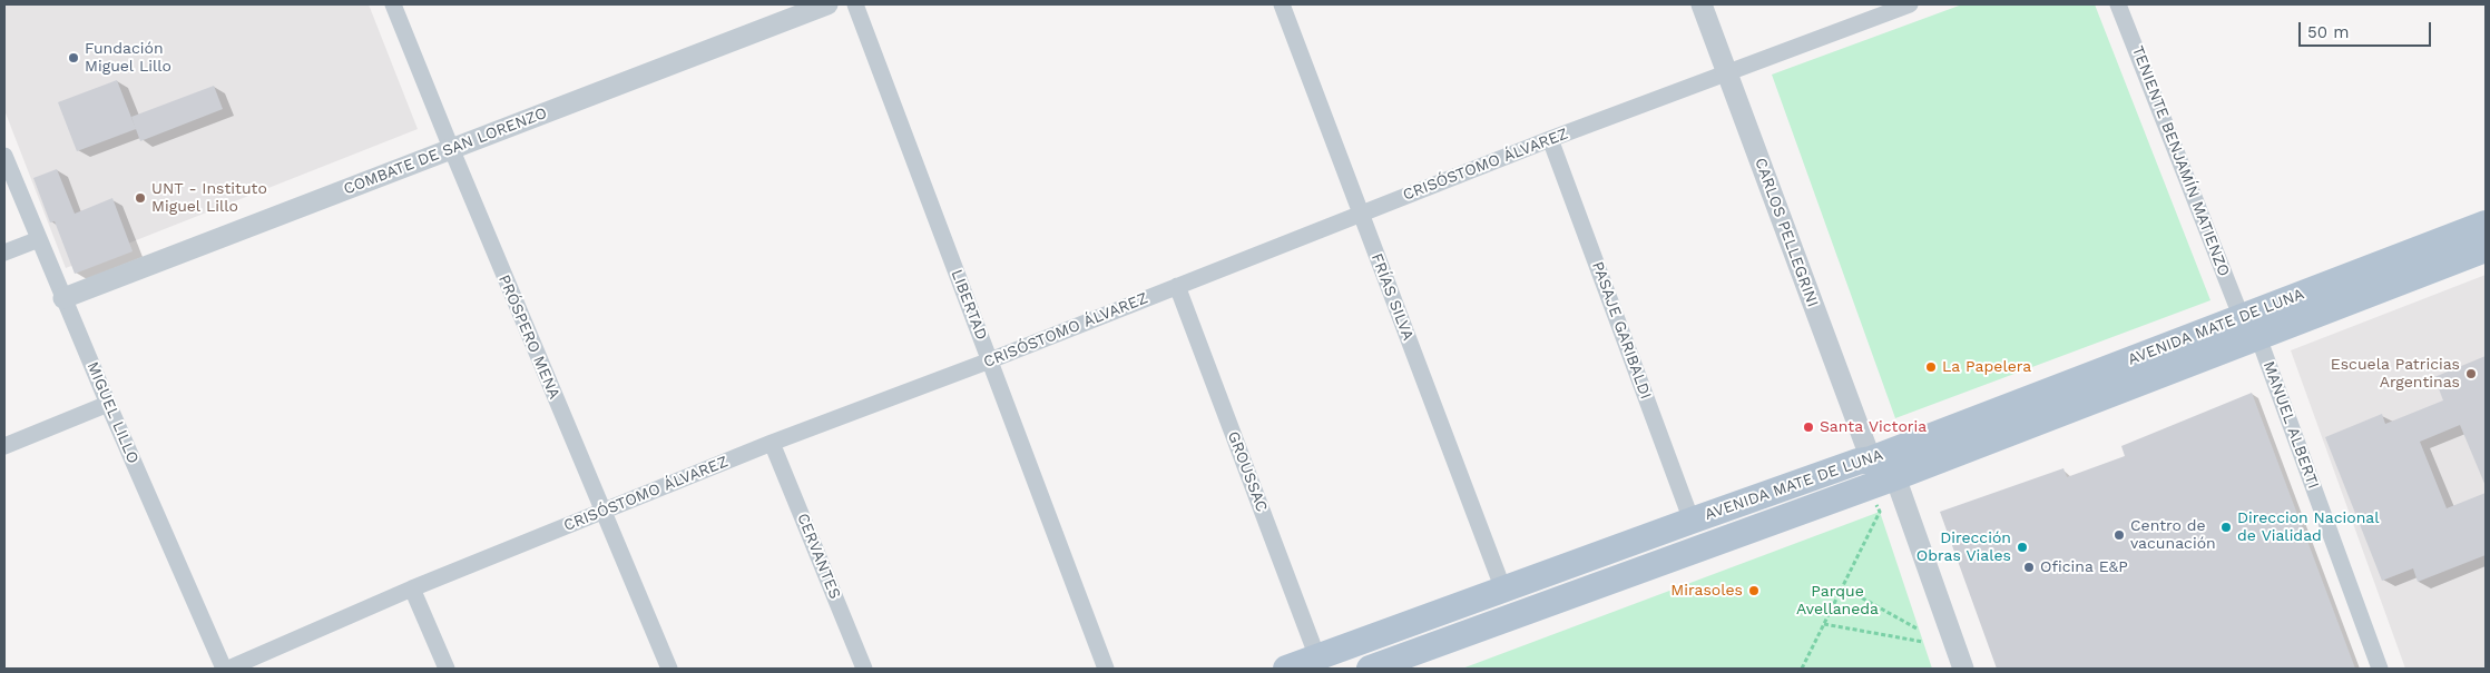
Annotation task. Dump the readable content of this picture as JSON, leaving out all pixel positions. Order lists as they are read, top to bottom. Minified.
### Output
{"streets":{"main road":["AVENIDA MATE DE LUNA"],"street":["COMBATE DE SAN LORENZO","TENIENTE BENJAMÍN MATIENZO","CRISÓSTOMO ÁLVAREZ","CARLOS PELLEGRINI","FRÍAS SILVA","LIBERTAD","PASAJE GARIBALDI","PRÓSPERO MENA","MIGUEL LILLO","MANUEL ALBERTI","GROUSSAC","CERVANTES"]},"crossings":[["COMBATE DE SAN LORENZO","PRÓSPERO MENA"],["COMBATE DE SAN LORENZO","MIGUEL LILLO"],["TENIENTE BENJAMÍN MATIENZO","AVENIDA MATE DE LUNA"],["CRISÓSTOMO ÁLVAREZ","CARLOS PELLEGRINI"],["CRISÓSTOMO ÁLVAREZ","FRÍAS SILVA"],["CRISÓSTOMO ÁLVAREZ","LIBERTAD"],["CRISÓSTOMO ÁLVAREZ","PASAJE GARIBALDI"],["CRISÓSTOMO ÁLVAREZ","PRÓSPERO MENA"],["CRISÓSTOMO ÁLVAREZ","GROUSSAC"],["CRISÓSTOMO ÁLVAREZ","CERVANTES"],["CARLOS PELLEGRINI","AVENIDA MATE DE LUNA"],["FRÍAS SILVA","AVENIDA MATE DE LUNA"],["AVENIDA MATE DE LUNA","PASAJE GARIBALDI"],["AVENIDA MATE DE LUNA","MANUEL ALBERTI"],["AVENIDA MATE DE LUNA","GROUSSAC"]],"parks":["Parque Avellaneda"],"places":["Fundación Miguel Lillo","UNT - Instituto Miguel Lillo","La Papelera","Escuela Patricias Argentinas","Santa Victoria","Direccion Nacional de Vialidad","Centro de vacunación","Dirección Obras Viales","Oficina E&P","Mirasoles"],"scale_bar":"50 m"}
